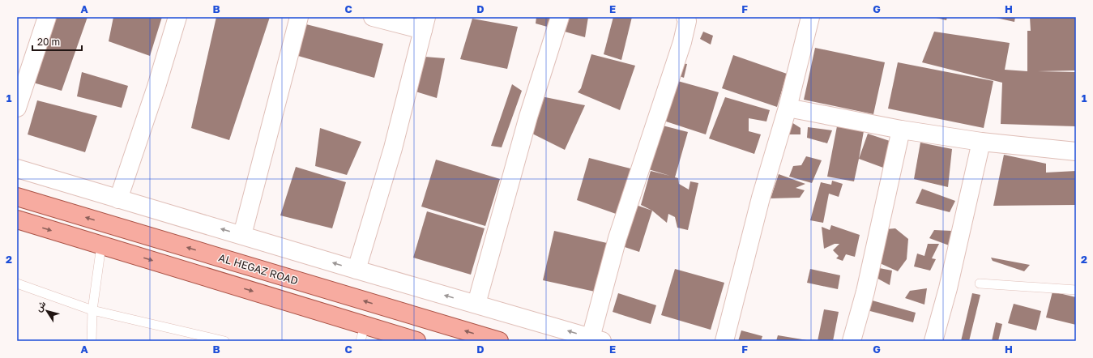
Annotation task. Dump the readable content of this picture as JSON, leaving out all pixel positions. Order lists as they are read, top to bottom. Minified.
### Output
{"streets":{"main road":["AL HEGAZ ROAD"]},"scale_bar":"20 m","north":"top left","grid":{"columns":["A","B","C","D","E","F","G","H"],"rows":["1","2"]}}
